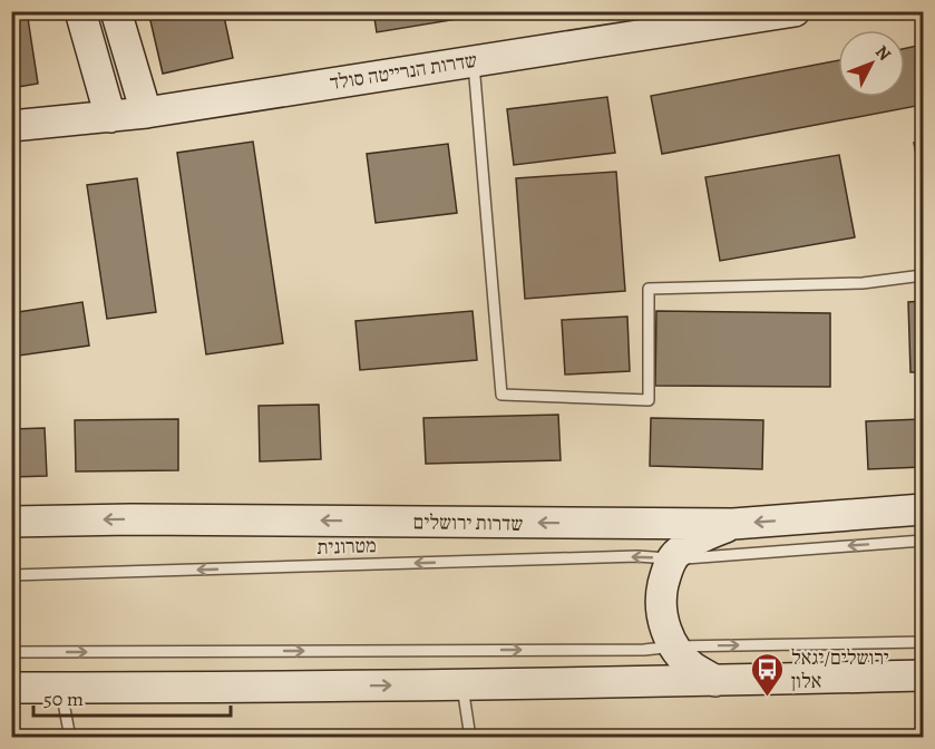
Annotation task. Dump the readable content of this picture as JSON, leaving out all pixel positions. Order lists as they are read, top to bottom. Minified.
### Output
{"streets":{"main road":["שדרות הנרייטה סולד","שדרות ירושלים"],"lane":["מטרונית"]},"places":{"bus stop":["ירושלים/יגאל אלון"]},"scale_bar":"50 m","north":"top right"}
